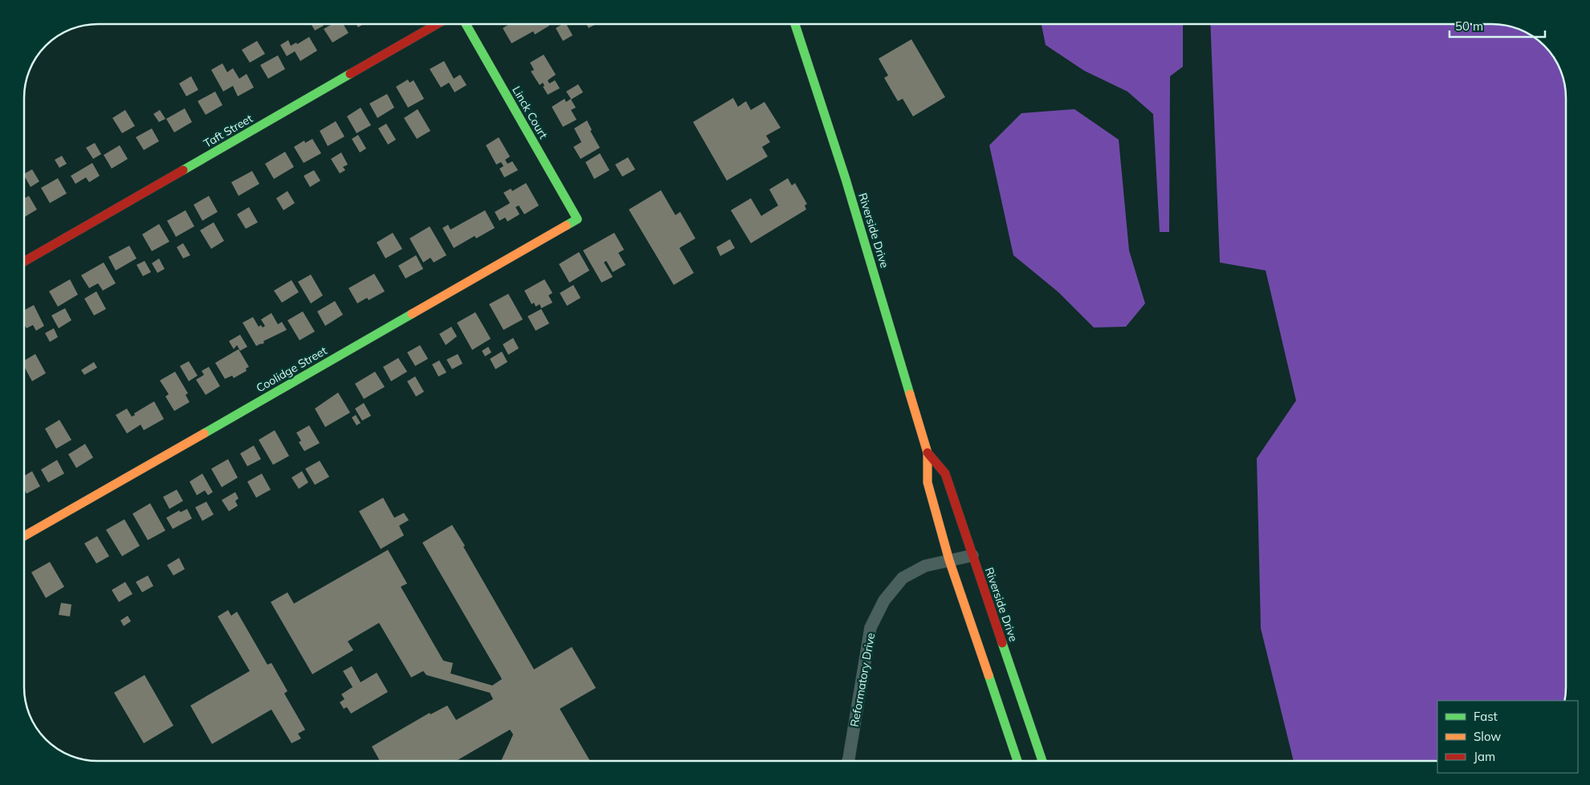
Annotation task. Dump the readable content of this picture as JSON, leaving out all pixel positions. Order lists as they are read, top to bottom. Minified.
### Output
{"streets":{"street":["Linck Court","Taft Street","Riverside Drive","Coolidge Street","Reformatory Drive"]},"crossings":[["Linck Court","Coolidge Street"],["Riverside Drive","Reformatory Drive"]],"legend":["Fast","Slow","Jam"],"scale_bar":"50 m"}
